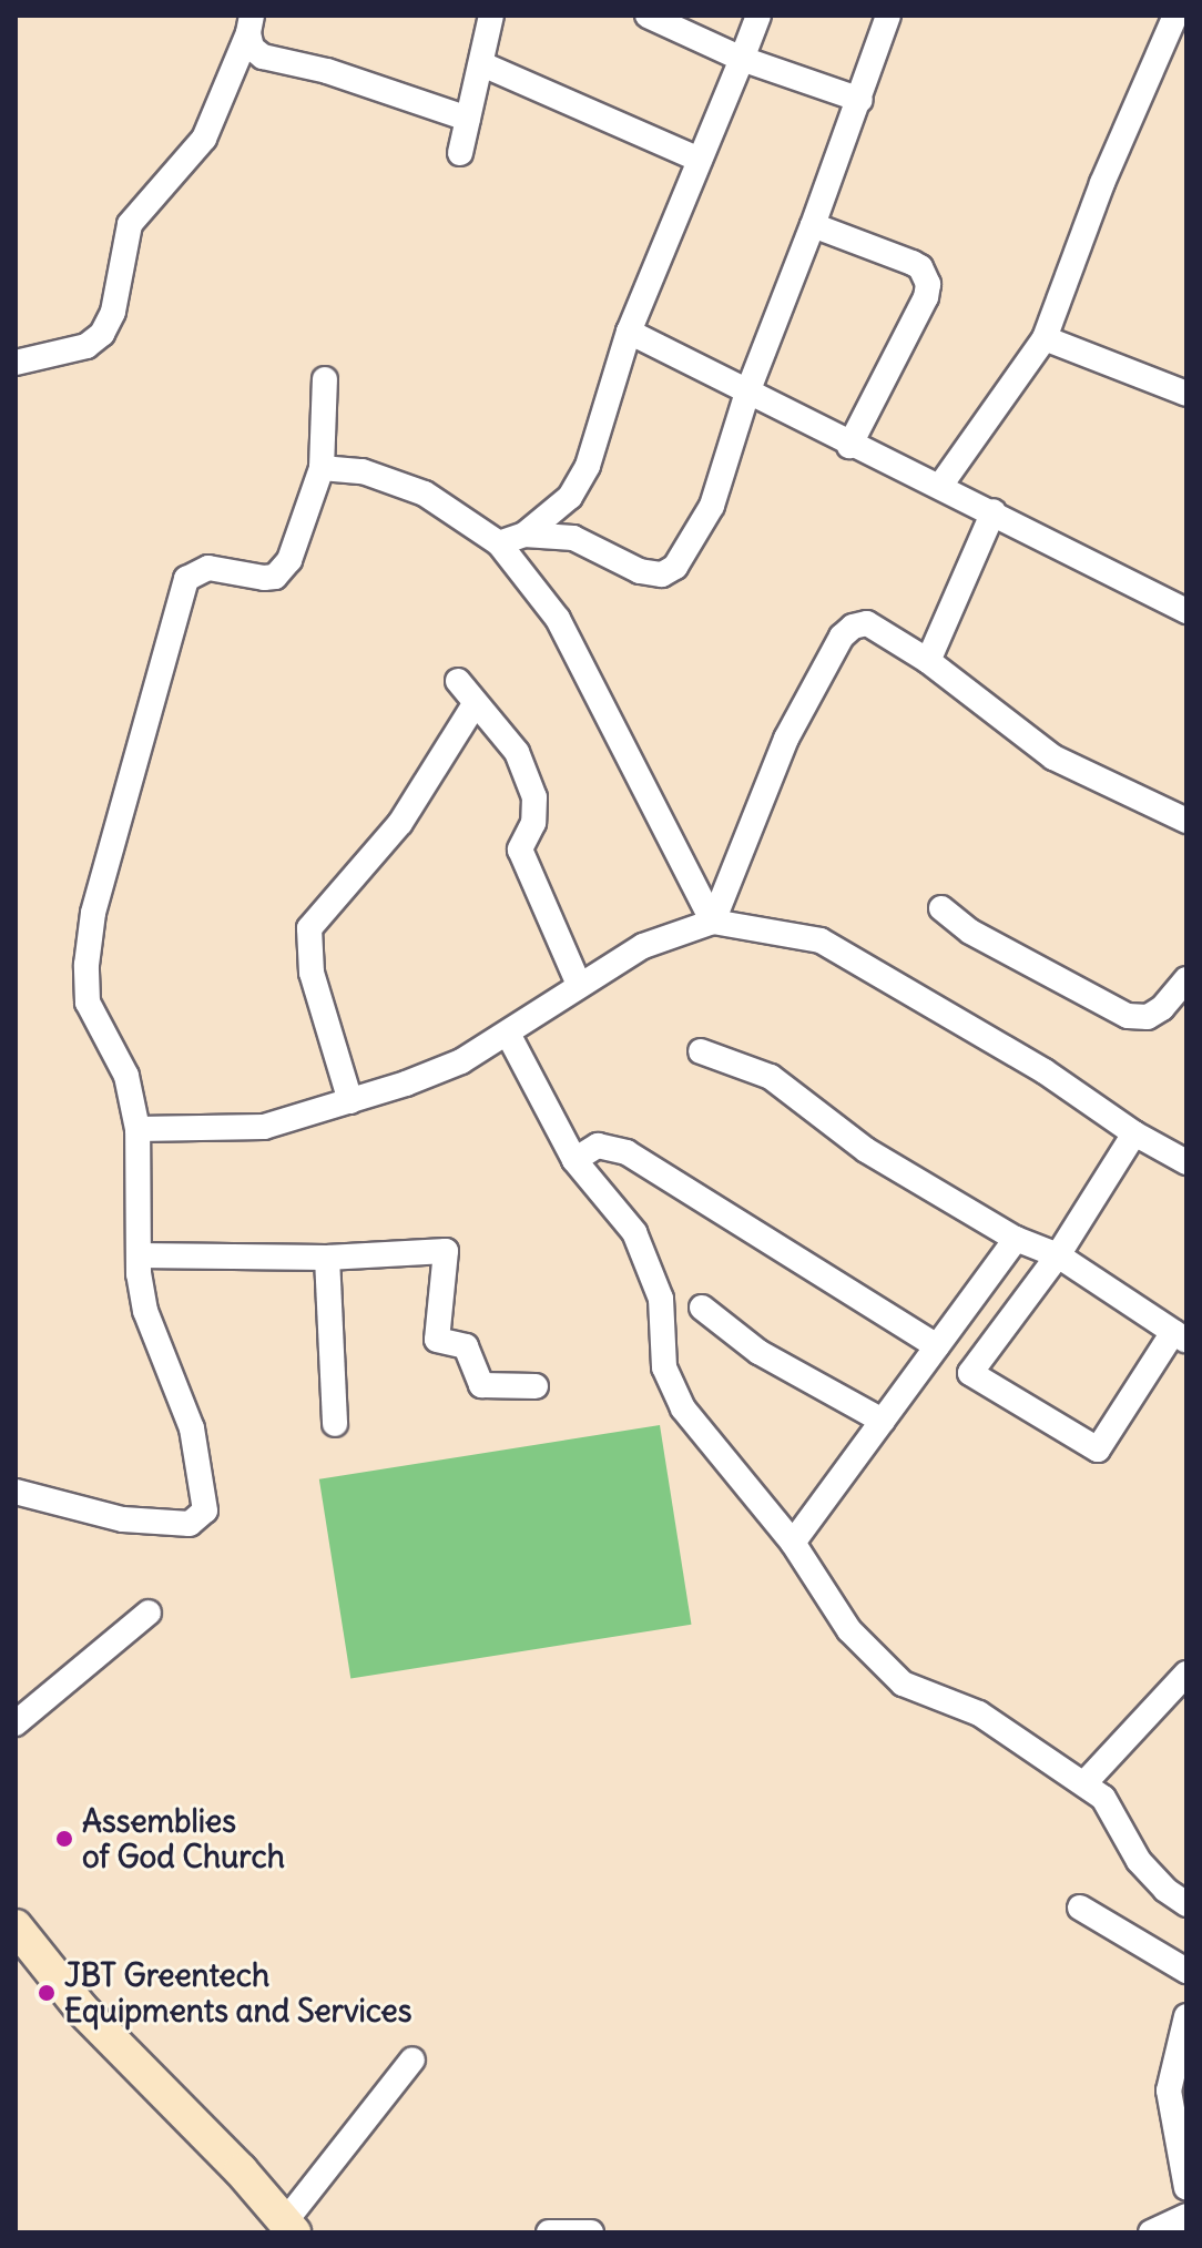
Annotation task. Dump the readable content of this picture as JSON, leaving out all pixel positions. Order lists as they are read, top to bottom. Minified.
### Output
{"places":["Assemblies of God Church","JBT Greentech Equipments and Services"]}
